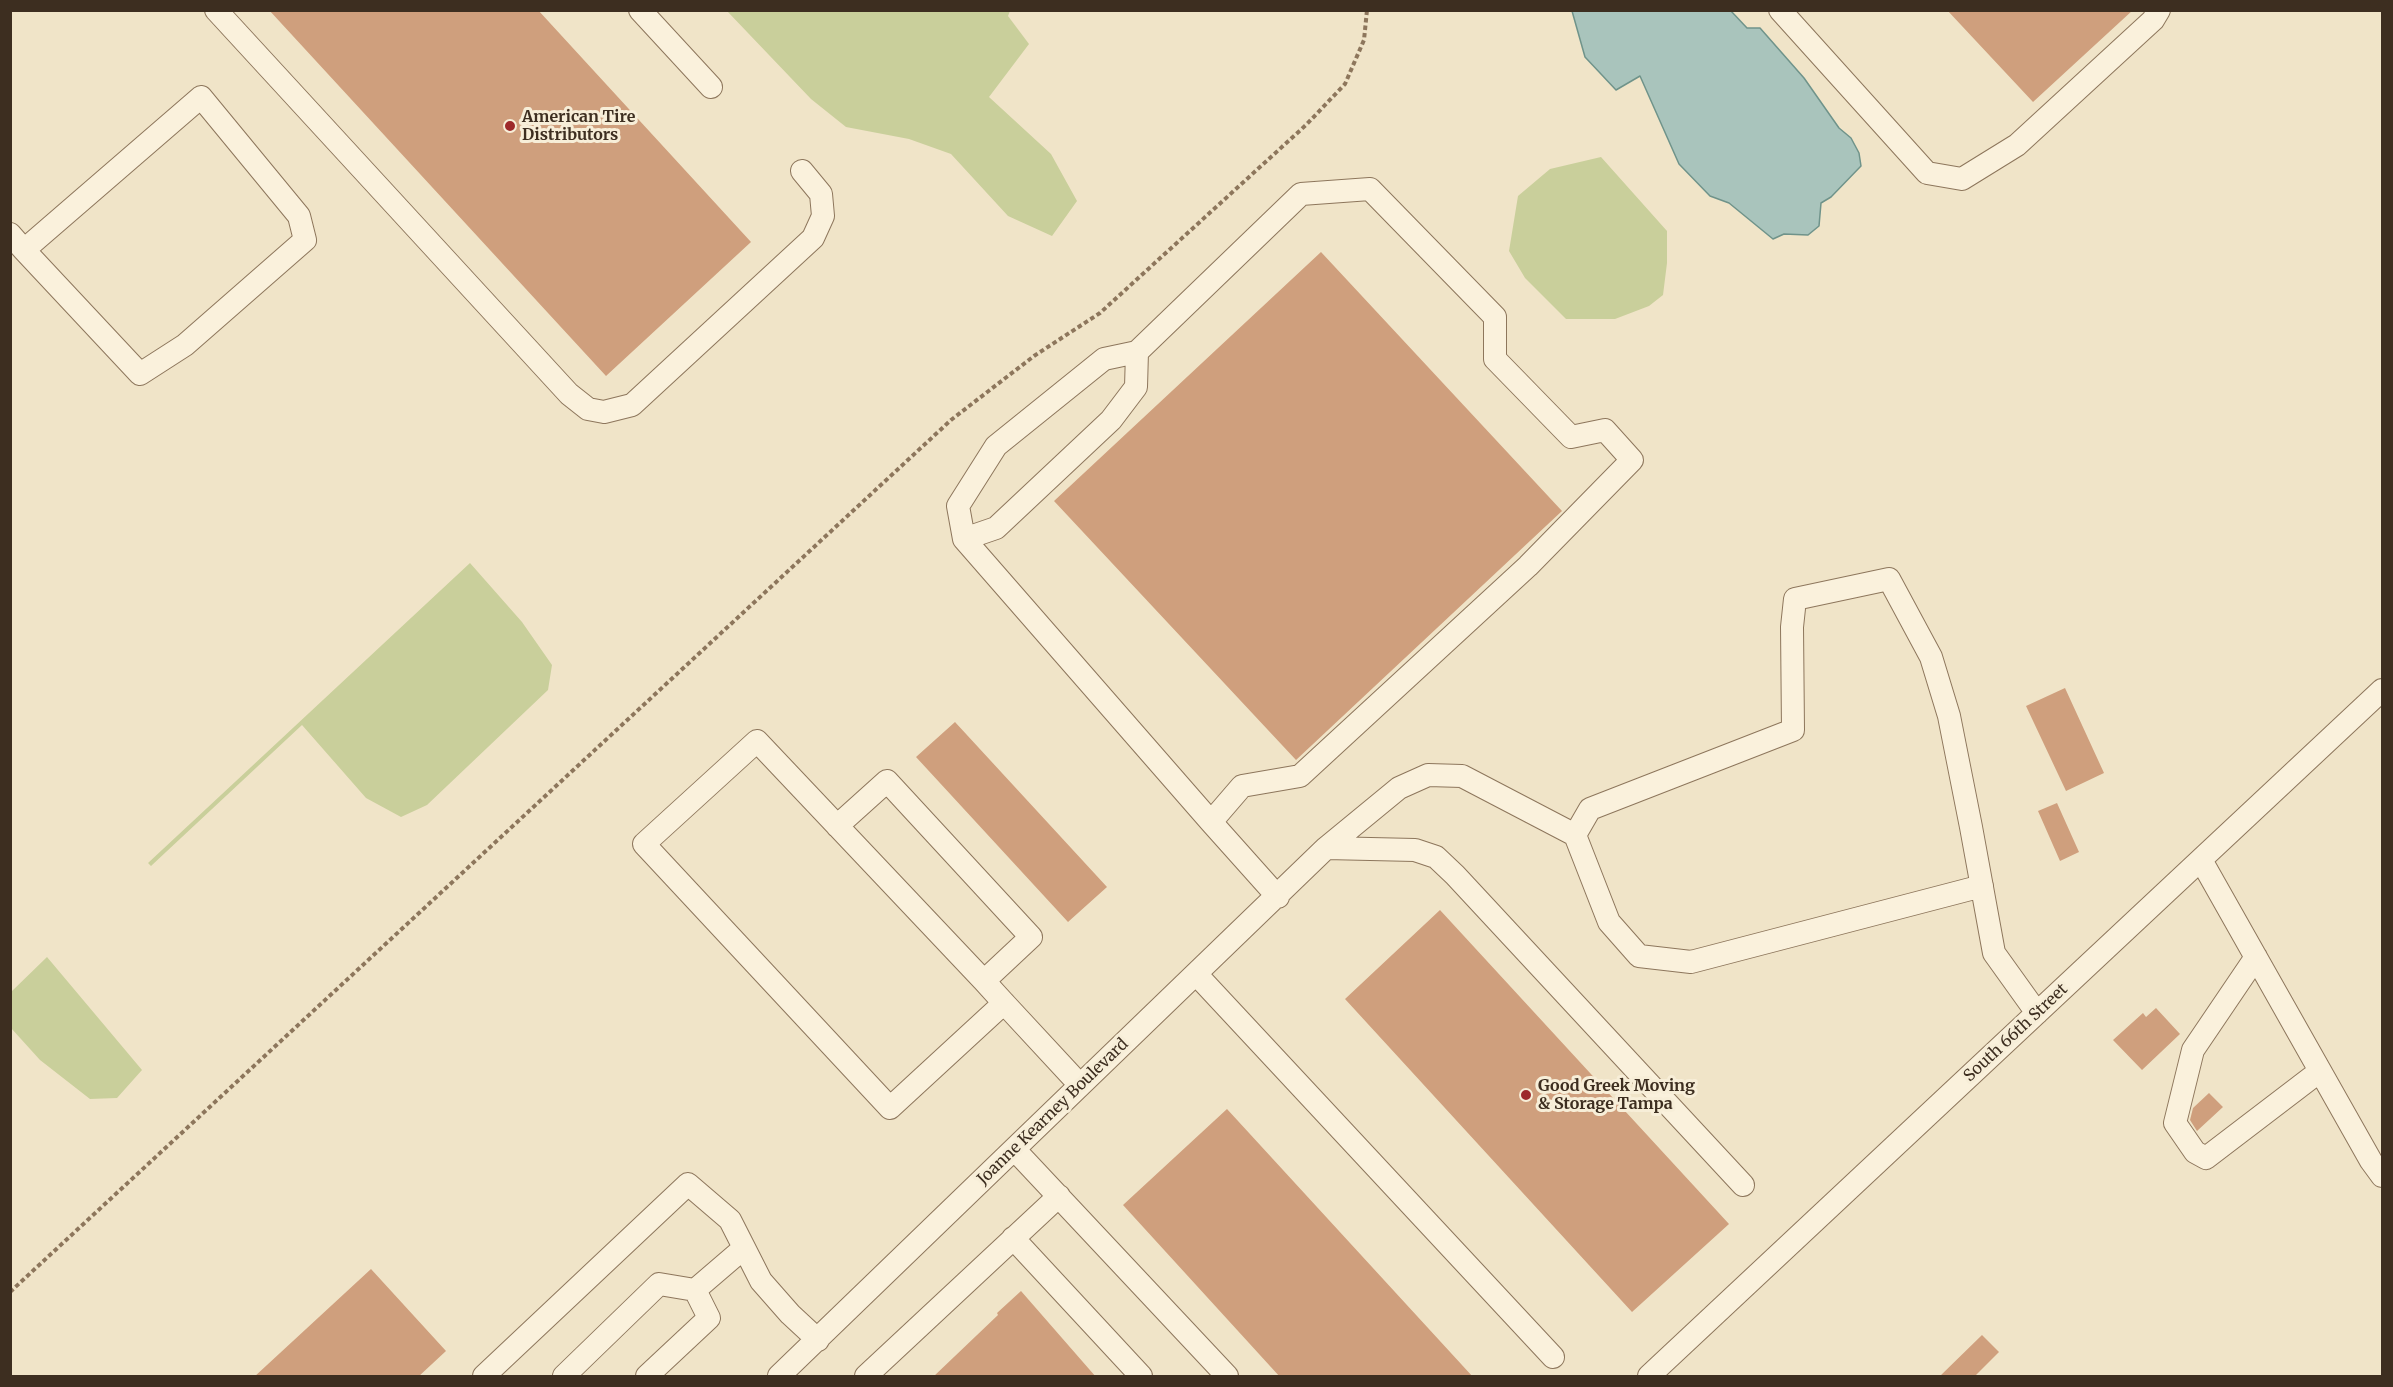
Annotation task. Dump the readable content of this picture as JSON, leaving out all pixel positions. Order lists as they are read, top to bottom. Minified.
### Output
{"streets":{"street":["South 66th Street","Joanne Kearney Boulevard"]},"places":["American Tire Distributors","Good Greek Moving & Storage Tampa"]}
